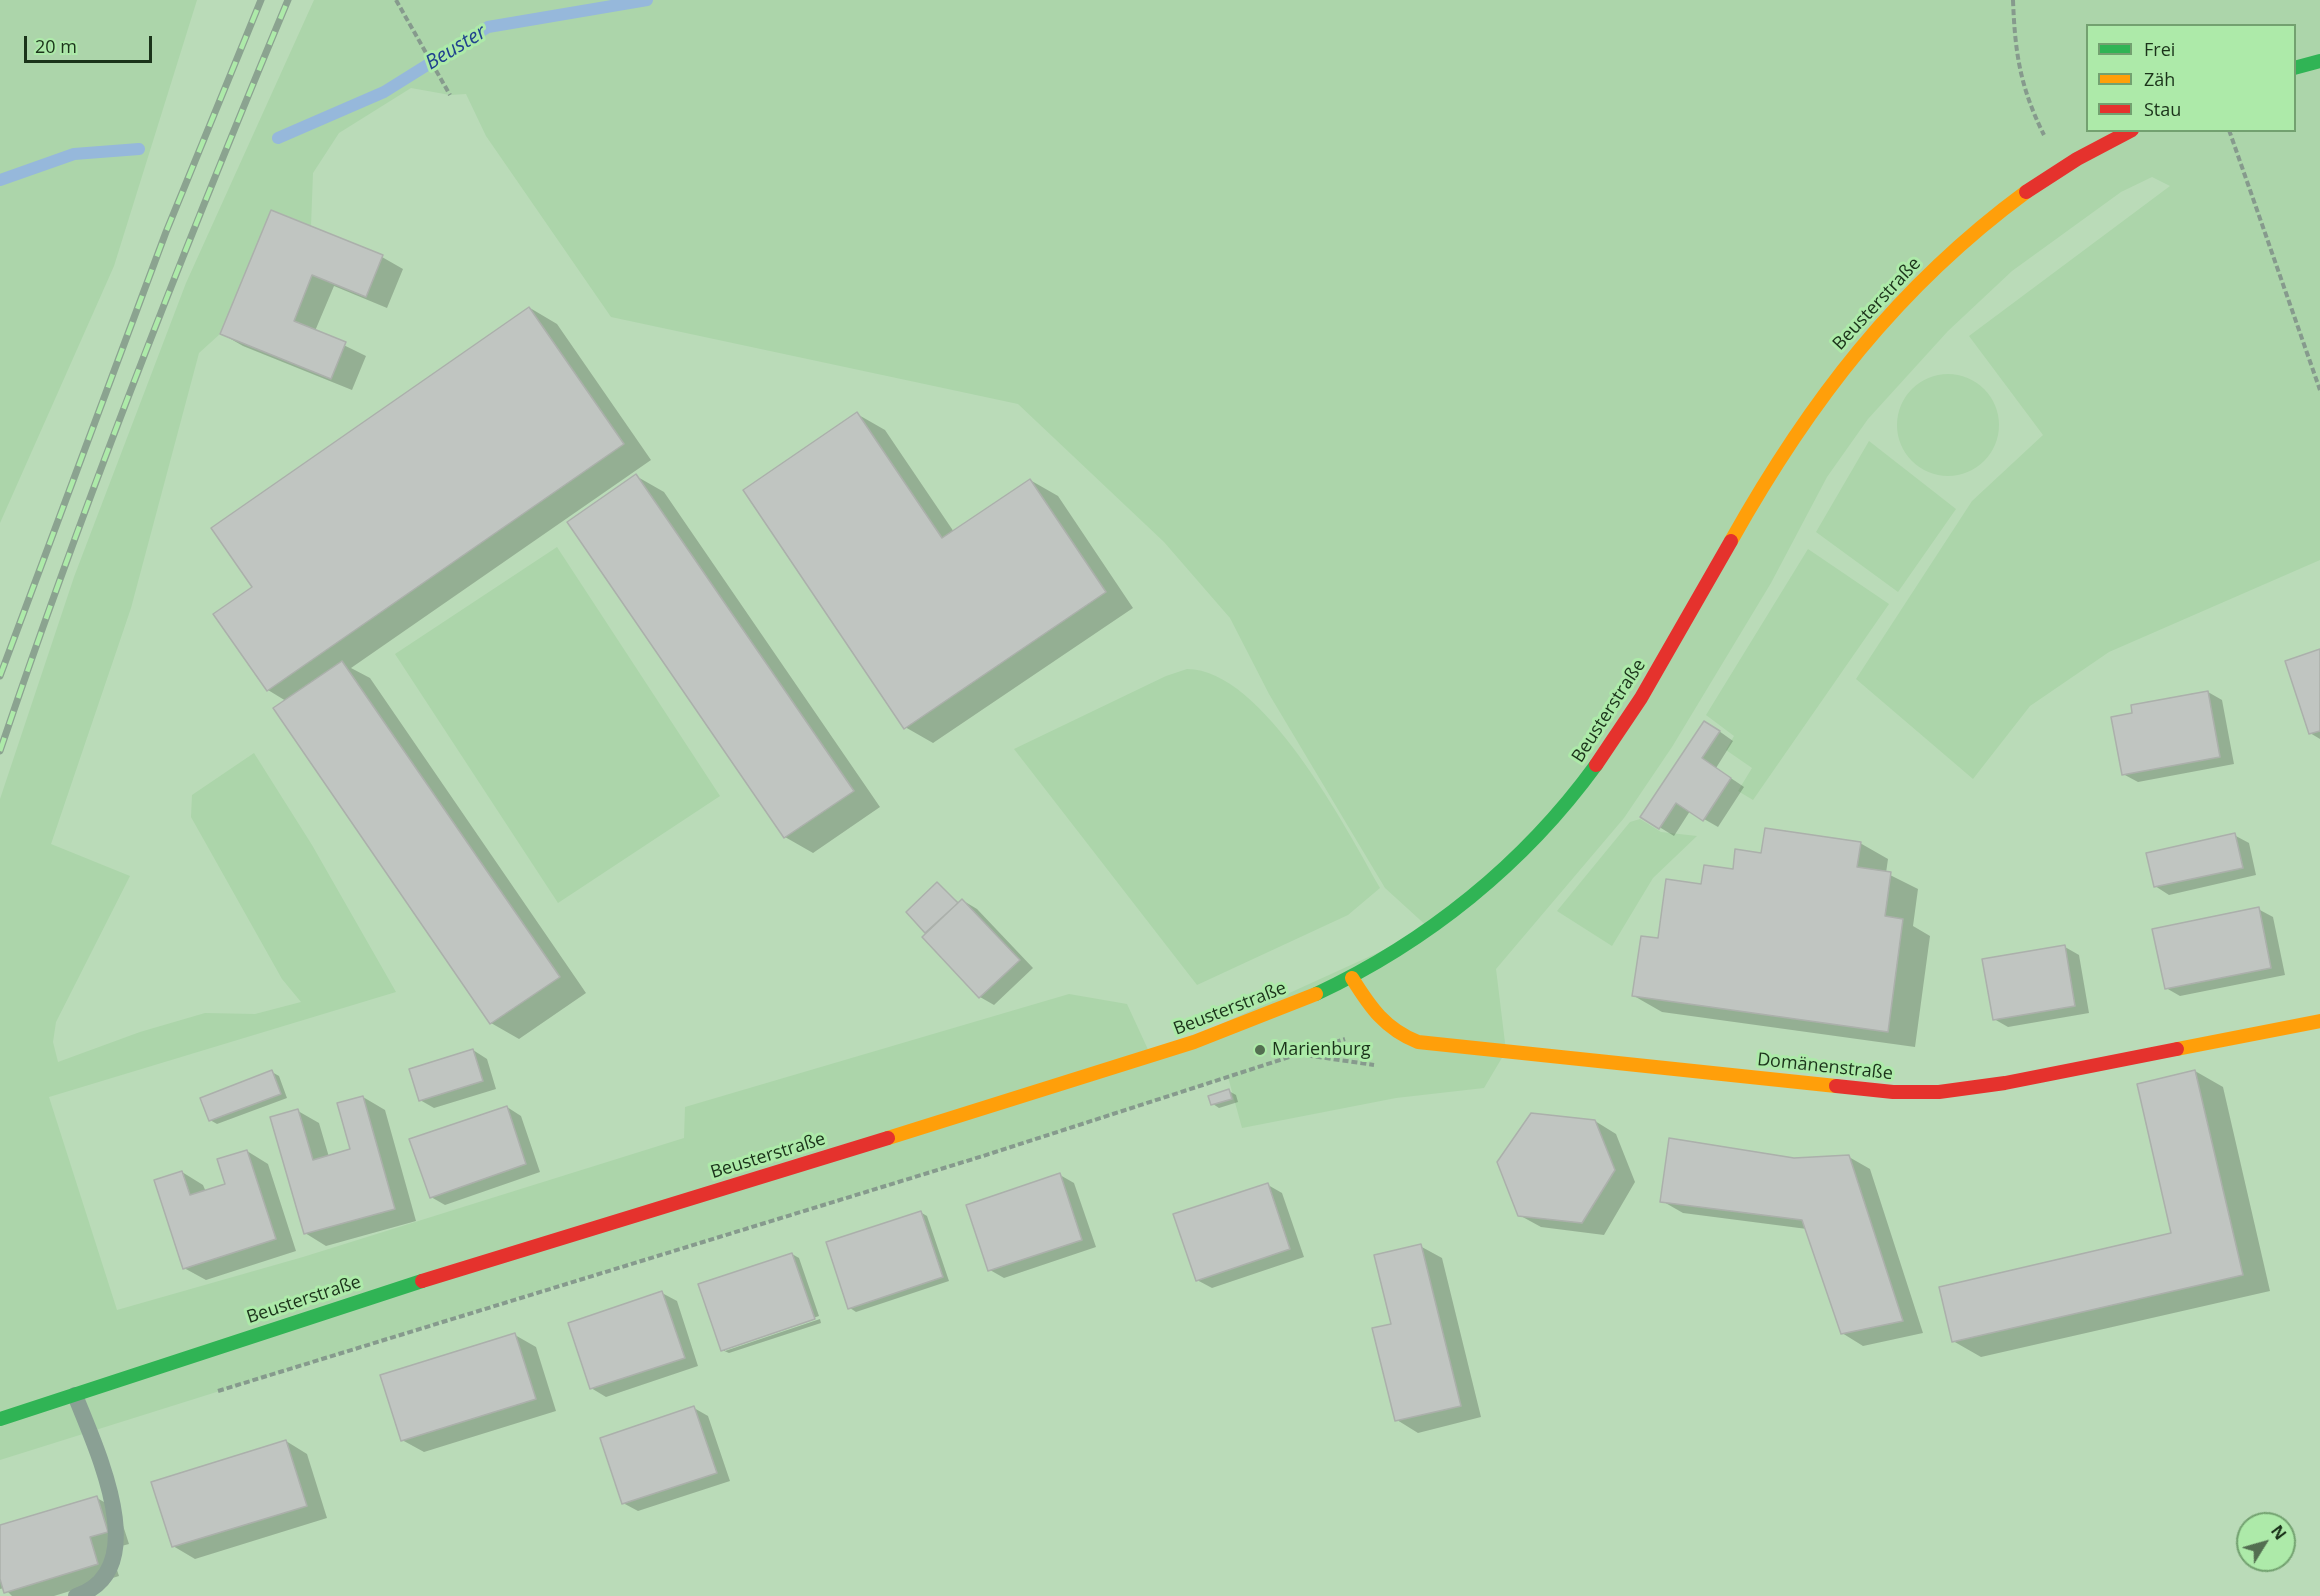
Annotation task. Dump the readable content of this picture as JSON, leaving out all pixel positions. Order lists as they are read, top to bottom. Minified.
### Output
{"streets":{"street":["Beusterstraße","Domänenstraße"]},"crossings":[["Beusterstraße","Domänenstraße"]],"water":["Beuster"],"places":["Marienburg"],"legend":["Frei","Zäh","Stau"],"scale_bar":"20 m","north":"top right"}
